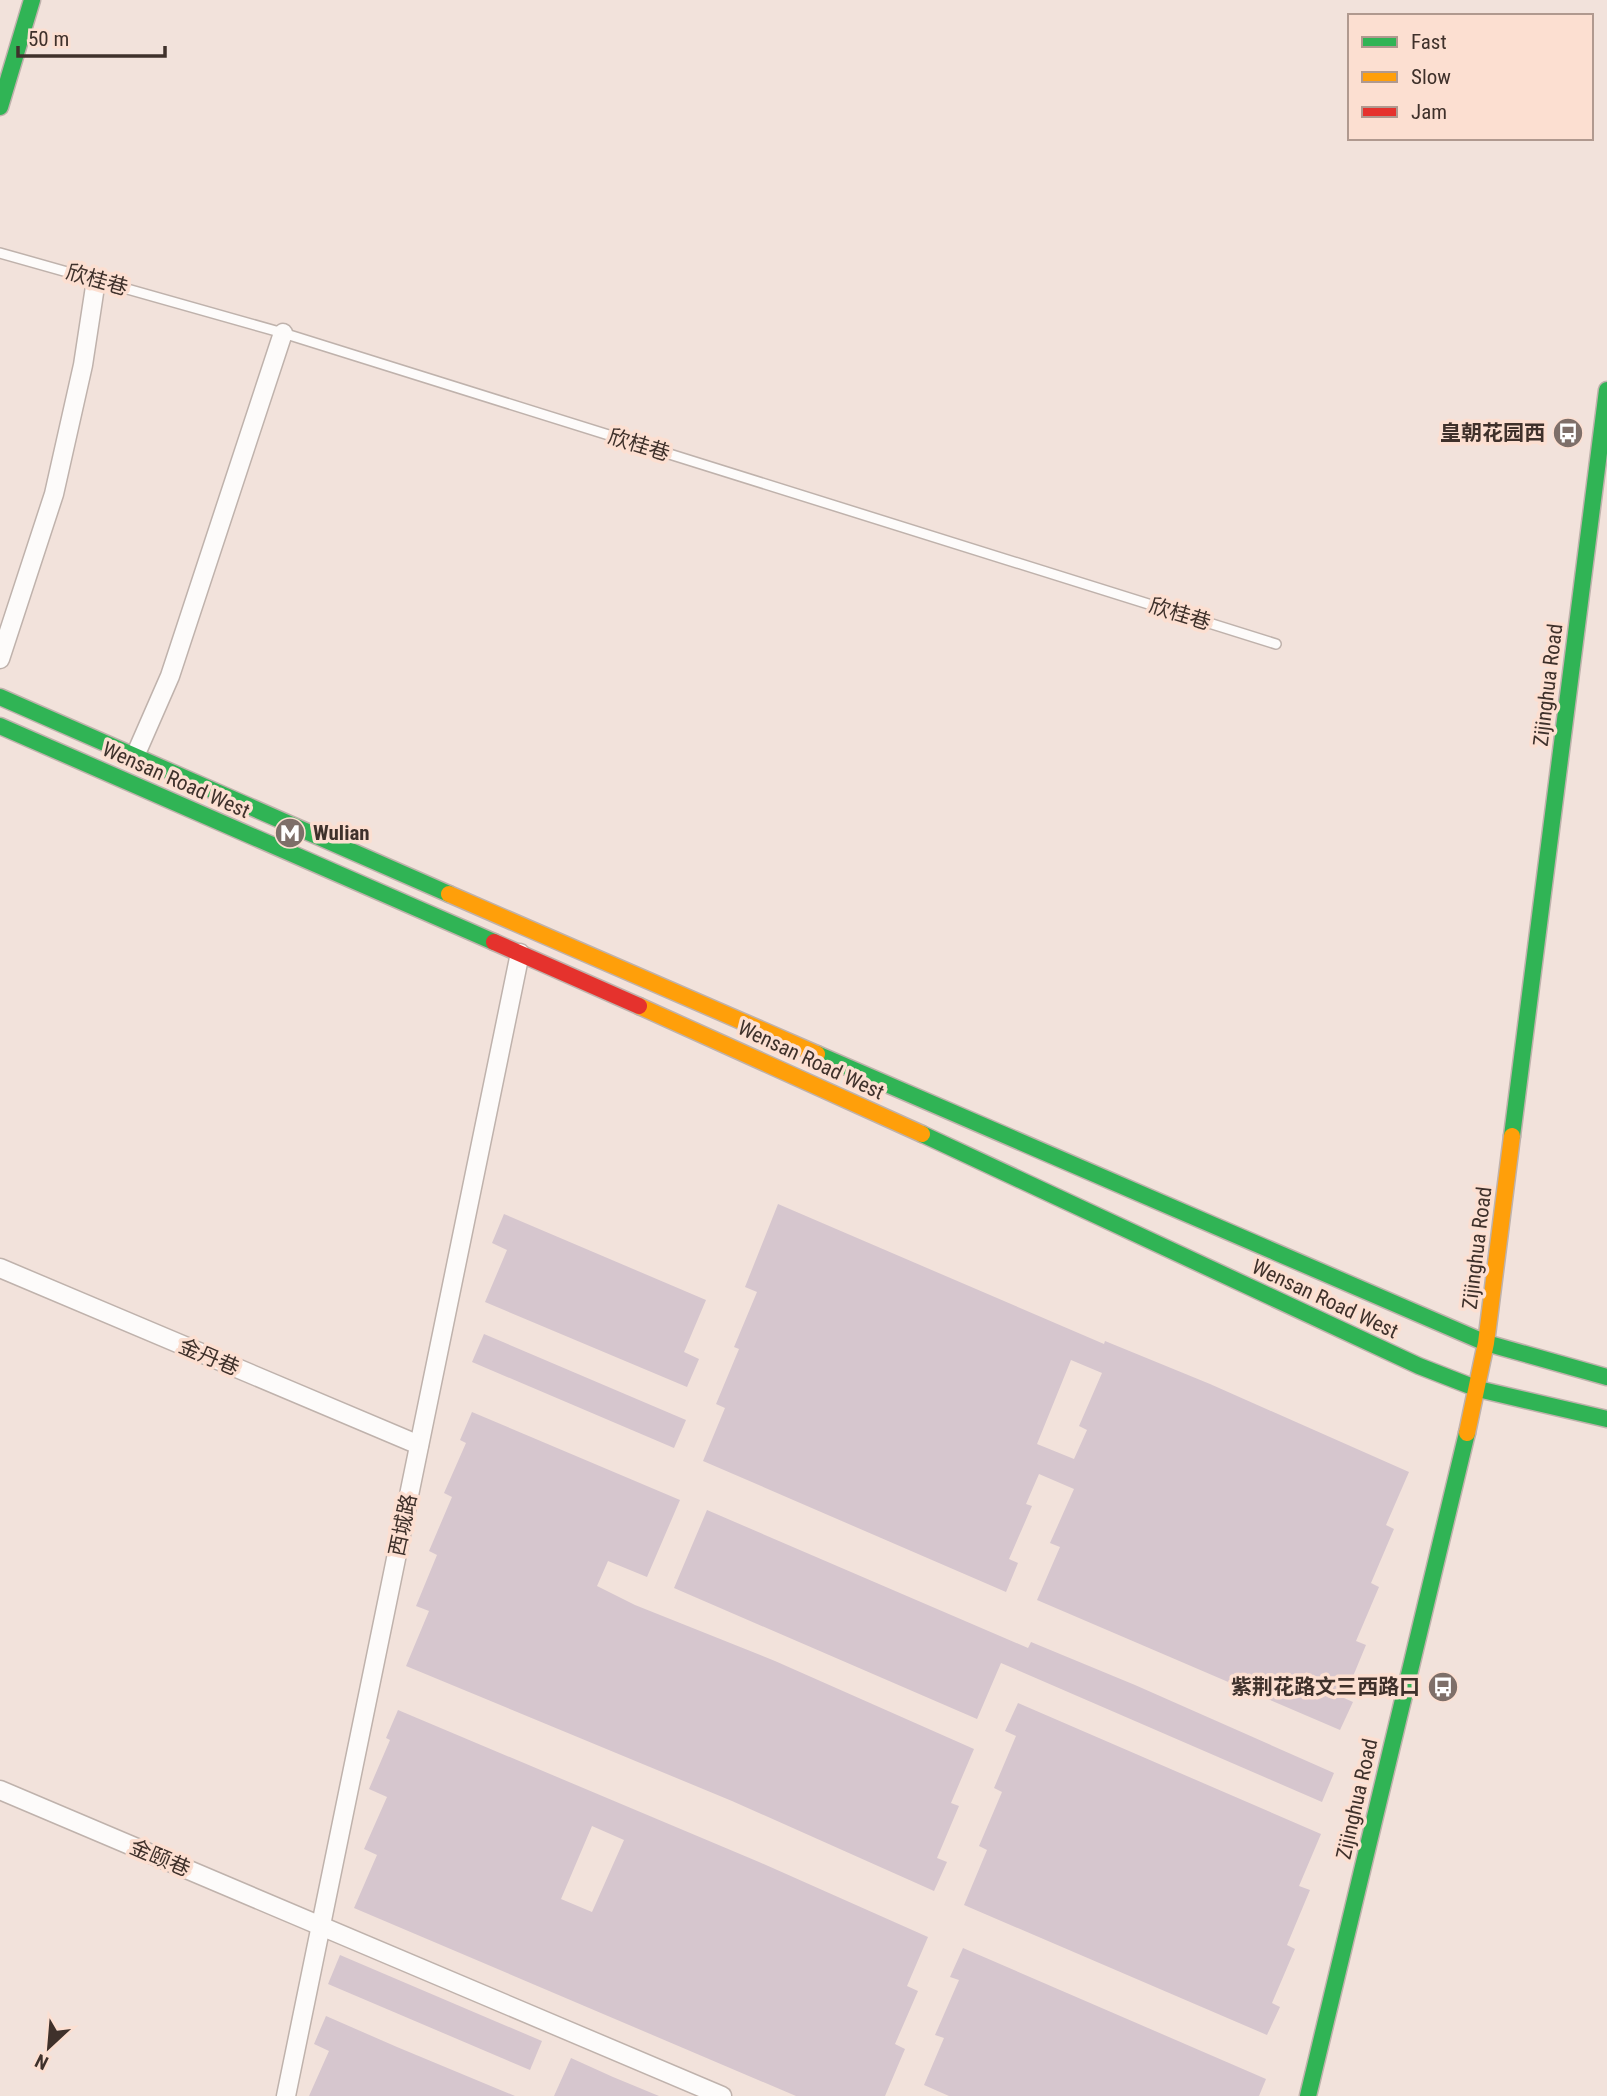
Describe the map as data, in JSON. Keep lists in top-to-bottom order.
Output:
{
  "streets": {
    "main road": ["Zijinghua Road", "Wensan Road West"],
    "street": ["金丹巷", "西城路", "金颐巷"],
    "lane": ["欣桂巷"]
  },
  "crossings": [
    ["Zijinghua Road", "Wensan Road West"],
    ["Wensan Road West", "西城路"],
    ["金丹巷", "西城路"],
    ["西城路", "金颐巷"]
  ],
  "places": {
    "bus stop": ["皇朝花园西", "紫荆花路文三西路口"],
    "metro station": ["Wulian"]
  },
  "legend": ["Fast", "Slow", "Jam"],
  "scale_bar": "50 m",
  "north": "bottom left"
}
